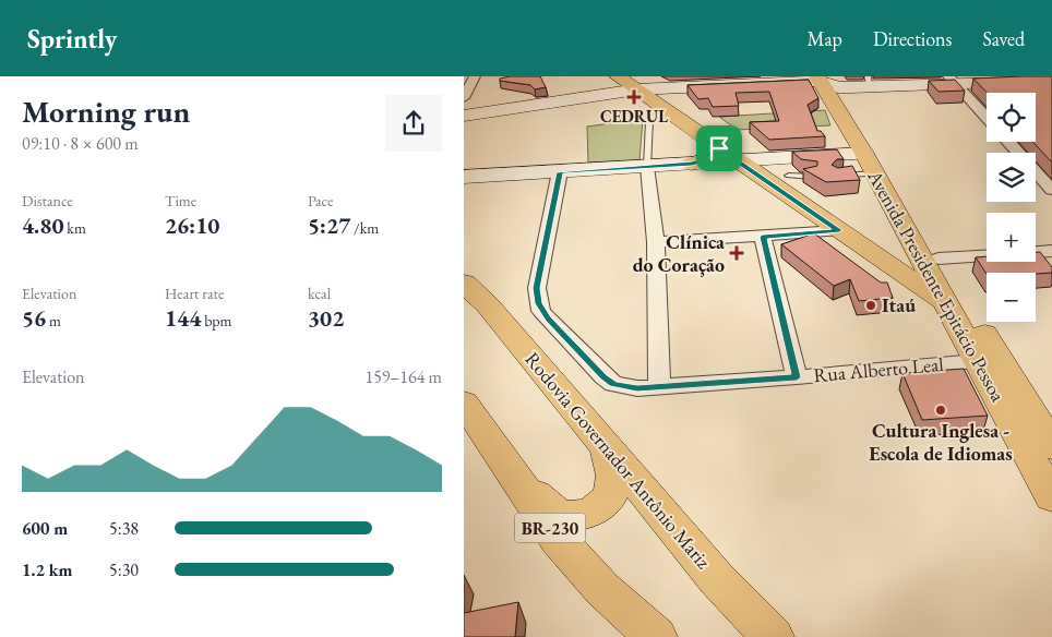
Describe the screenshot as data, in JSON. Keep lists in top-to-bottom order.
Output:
{
  "streets": {
    "main road": ["Avenida Presidente Epitácio Pessoa", "Rodovia Governador Antônio Mariz", "BR-230"],
    "street": ["Rua Alberto Leal"]
  },
  "crossings": [
    ["Avenida Presidente Epitácio Pessoa", "Rua Alberto Leal"]
  ],
  "places": {
    "health": ["CEDRUL", "Clínica do Coração"],
    "other": ["Itaú", "Cultura Inglesa - Escola de Idiomas"]
  },
  "page": {
    "header": "Sprintly",
    "nav": ["Map", "Directions", "Saved"],
    "heading": ["Morning run", "09:10 · 8 × 600 m"],
    "map_buttons": ["+", "−"],
    "stats": [
      ["Distance", "4.80 km"],
      ["Time", "26:10"],
      ["Pace", "5:27 /km"],
      ["Elevation", "56 m"],
      ["Heart rate", "144 bpm"],
      ["kcal", "302"]
    ],
    "chart": ["Elevation", "159–164 m"],
    "list": [
      {
        "name": "600 m",
        "note": "5:38"
      },
      {
        "name": "1.2 km",
        "note": "5:30"
      }
    ]
  }
}
